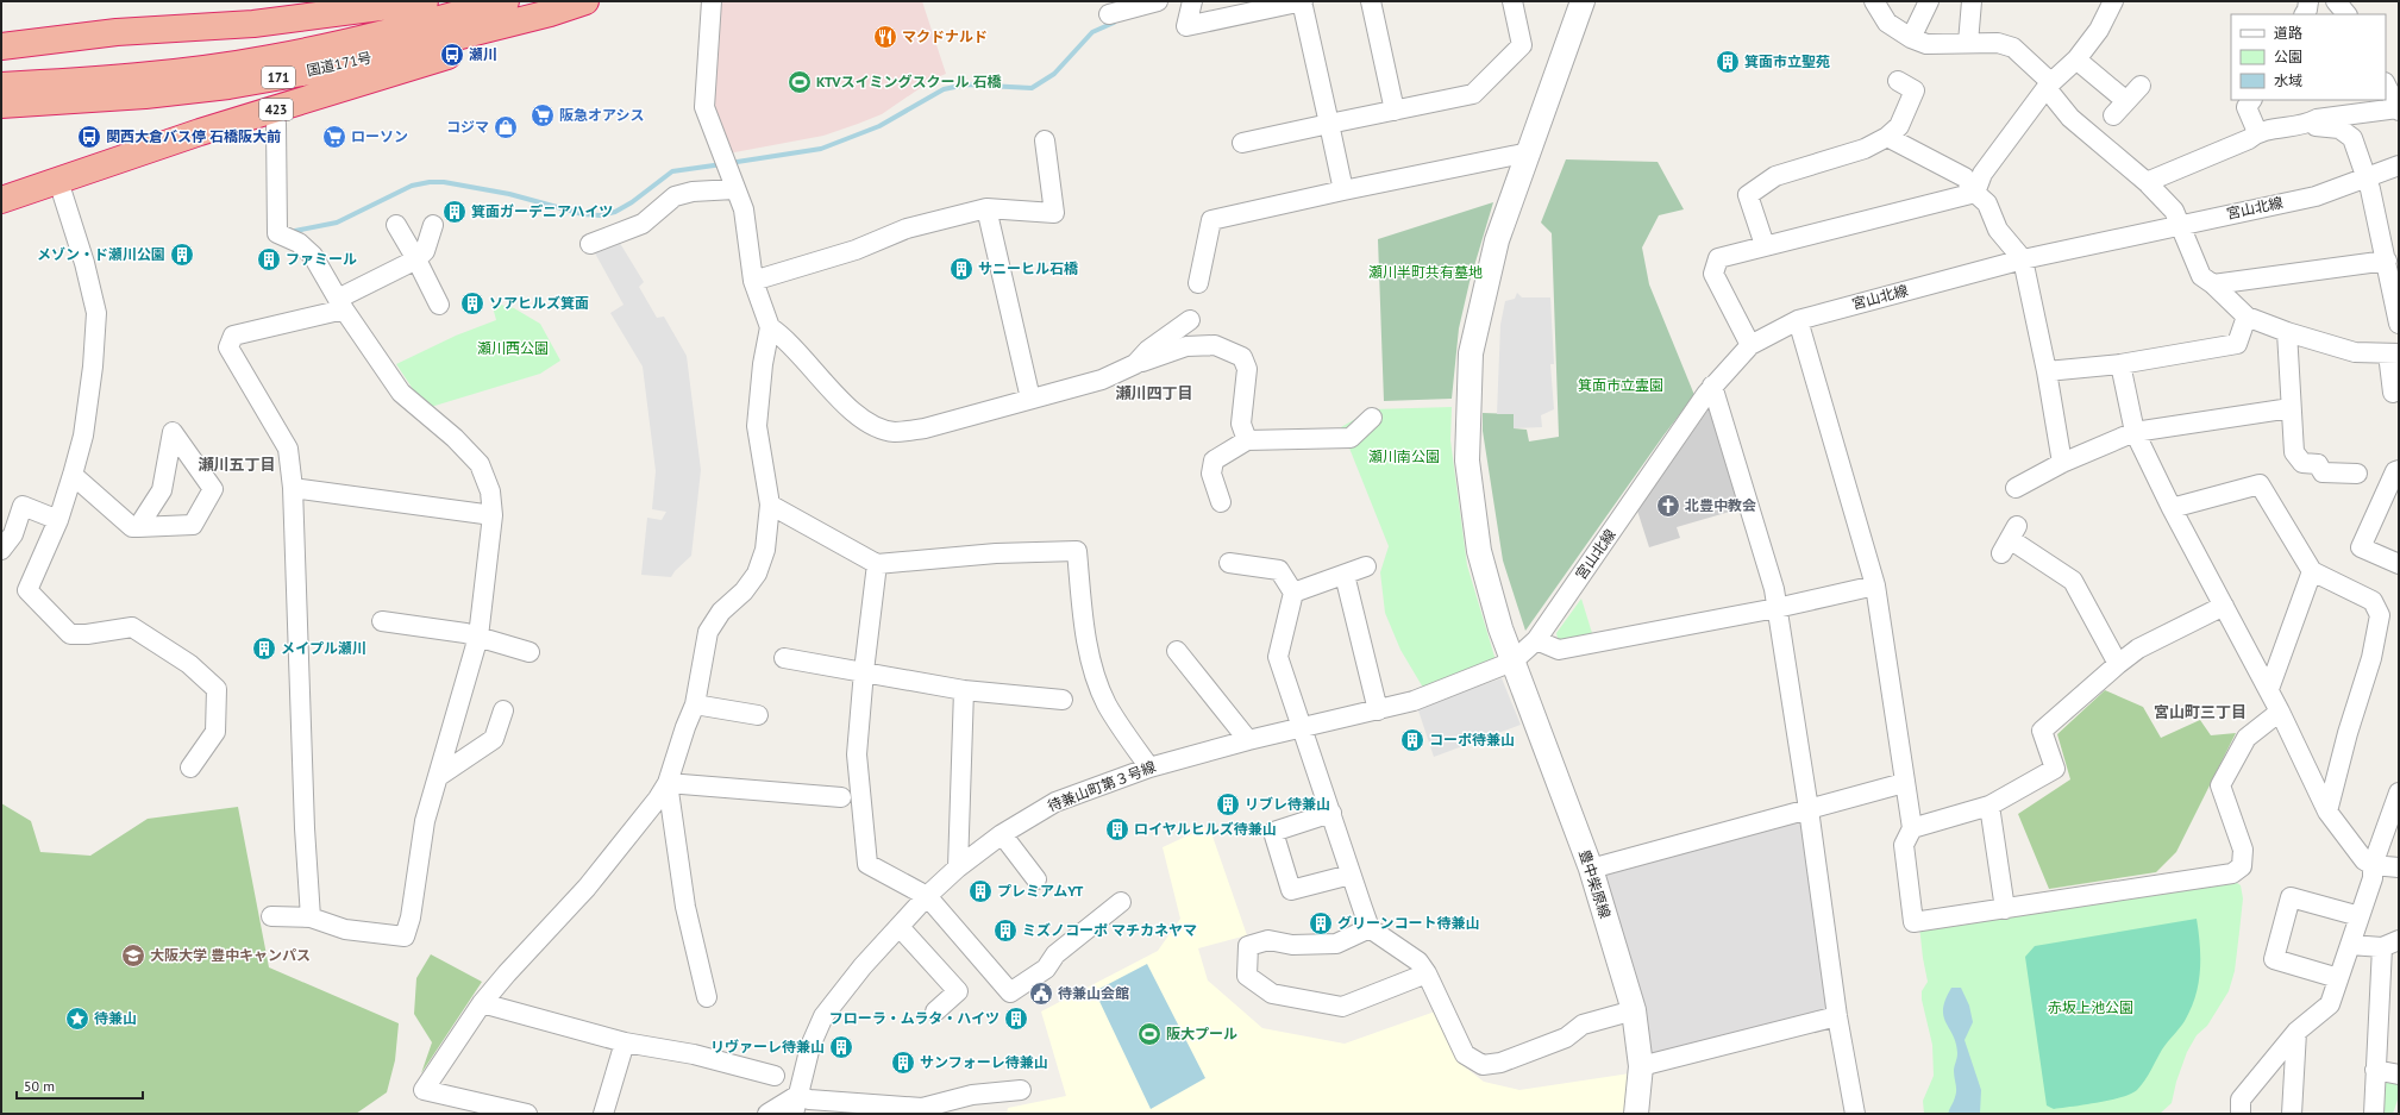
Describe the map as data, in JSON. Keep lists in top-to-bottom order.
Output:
{
  "streets": {
    "highway": ["国道171号", "171", "423"],
    "street": ["宮山北線", "待兼山町第３号線", "豊中柴原線"]
  },
  "crossings": [
    ["国道171号", "423"],
    ["宮山北線", "待兼山町第３号線"],
    ["宮山北線", "豊中柴原線"],
    ["待兼山町第３号線", "豊中柴原線"]
  ],
  "districts": ["瀬川四丁目", "瀬川五丁目", "宮山町三丁目"],
  "parks": [
    "瀬川半町共有墓地",
    "瀬川西公園",
    "箕面市立霊園",
    "瀬川南公園",
    "赤坂上池公園"
  ],
  "places": {
    "restaurant": ["マクドナルド"],
    "bus stop": ["瀬川", "関西大倉バス停 石橋阪大前"],
    "building": [
      "箕面市立聖苑",
      "箕面ガーデニアハイツ",
      "メゾン・ド瀬川公園",
      "ファミール",
      "サニーヒル石橋",
      "ソアヒルズ箕面",
      "メイプル瀬川",
      "コーポ待兼山",
      "リブレ待兼山",
      "ロイヤルヒルズ待兼山",
      "プレミアムYT",
      "グリーンコート待兼山",
      "ミズノコーポ マチカネヤマ",
      "フローラ・ムラタ・ハイツ",
      "リヴァーレ待兼山",
      "サンフォーレ待兼山"
    ],
    "sports": ["KTVスイミングスクール 石橋", "阪大プール"],
    "supermarket": ["阪急オアシス", "ローソン"],
    "shop": ["コジマ"],
    "church": ["北豊中教会"],
    "school or university": ["大阪大学 豊中キャンパス"],
    "public building": ["待兼山会館"],
    "place": ["待兼山"]
  },
  "legend": ["道路", "公園", "水域"],
  "scale_bar": "50 m"
}
